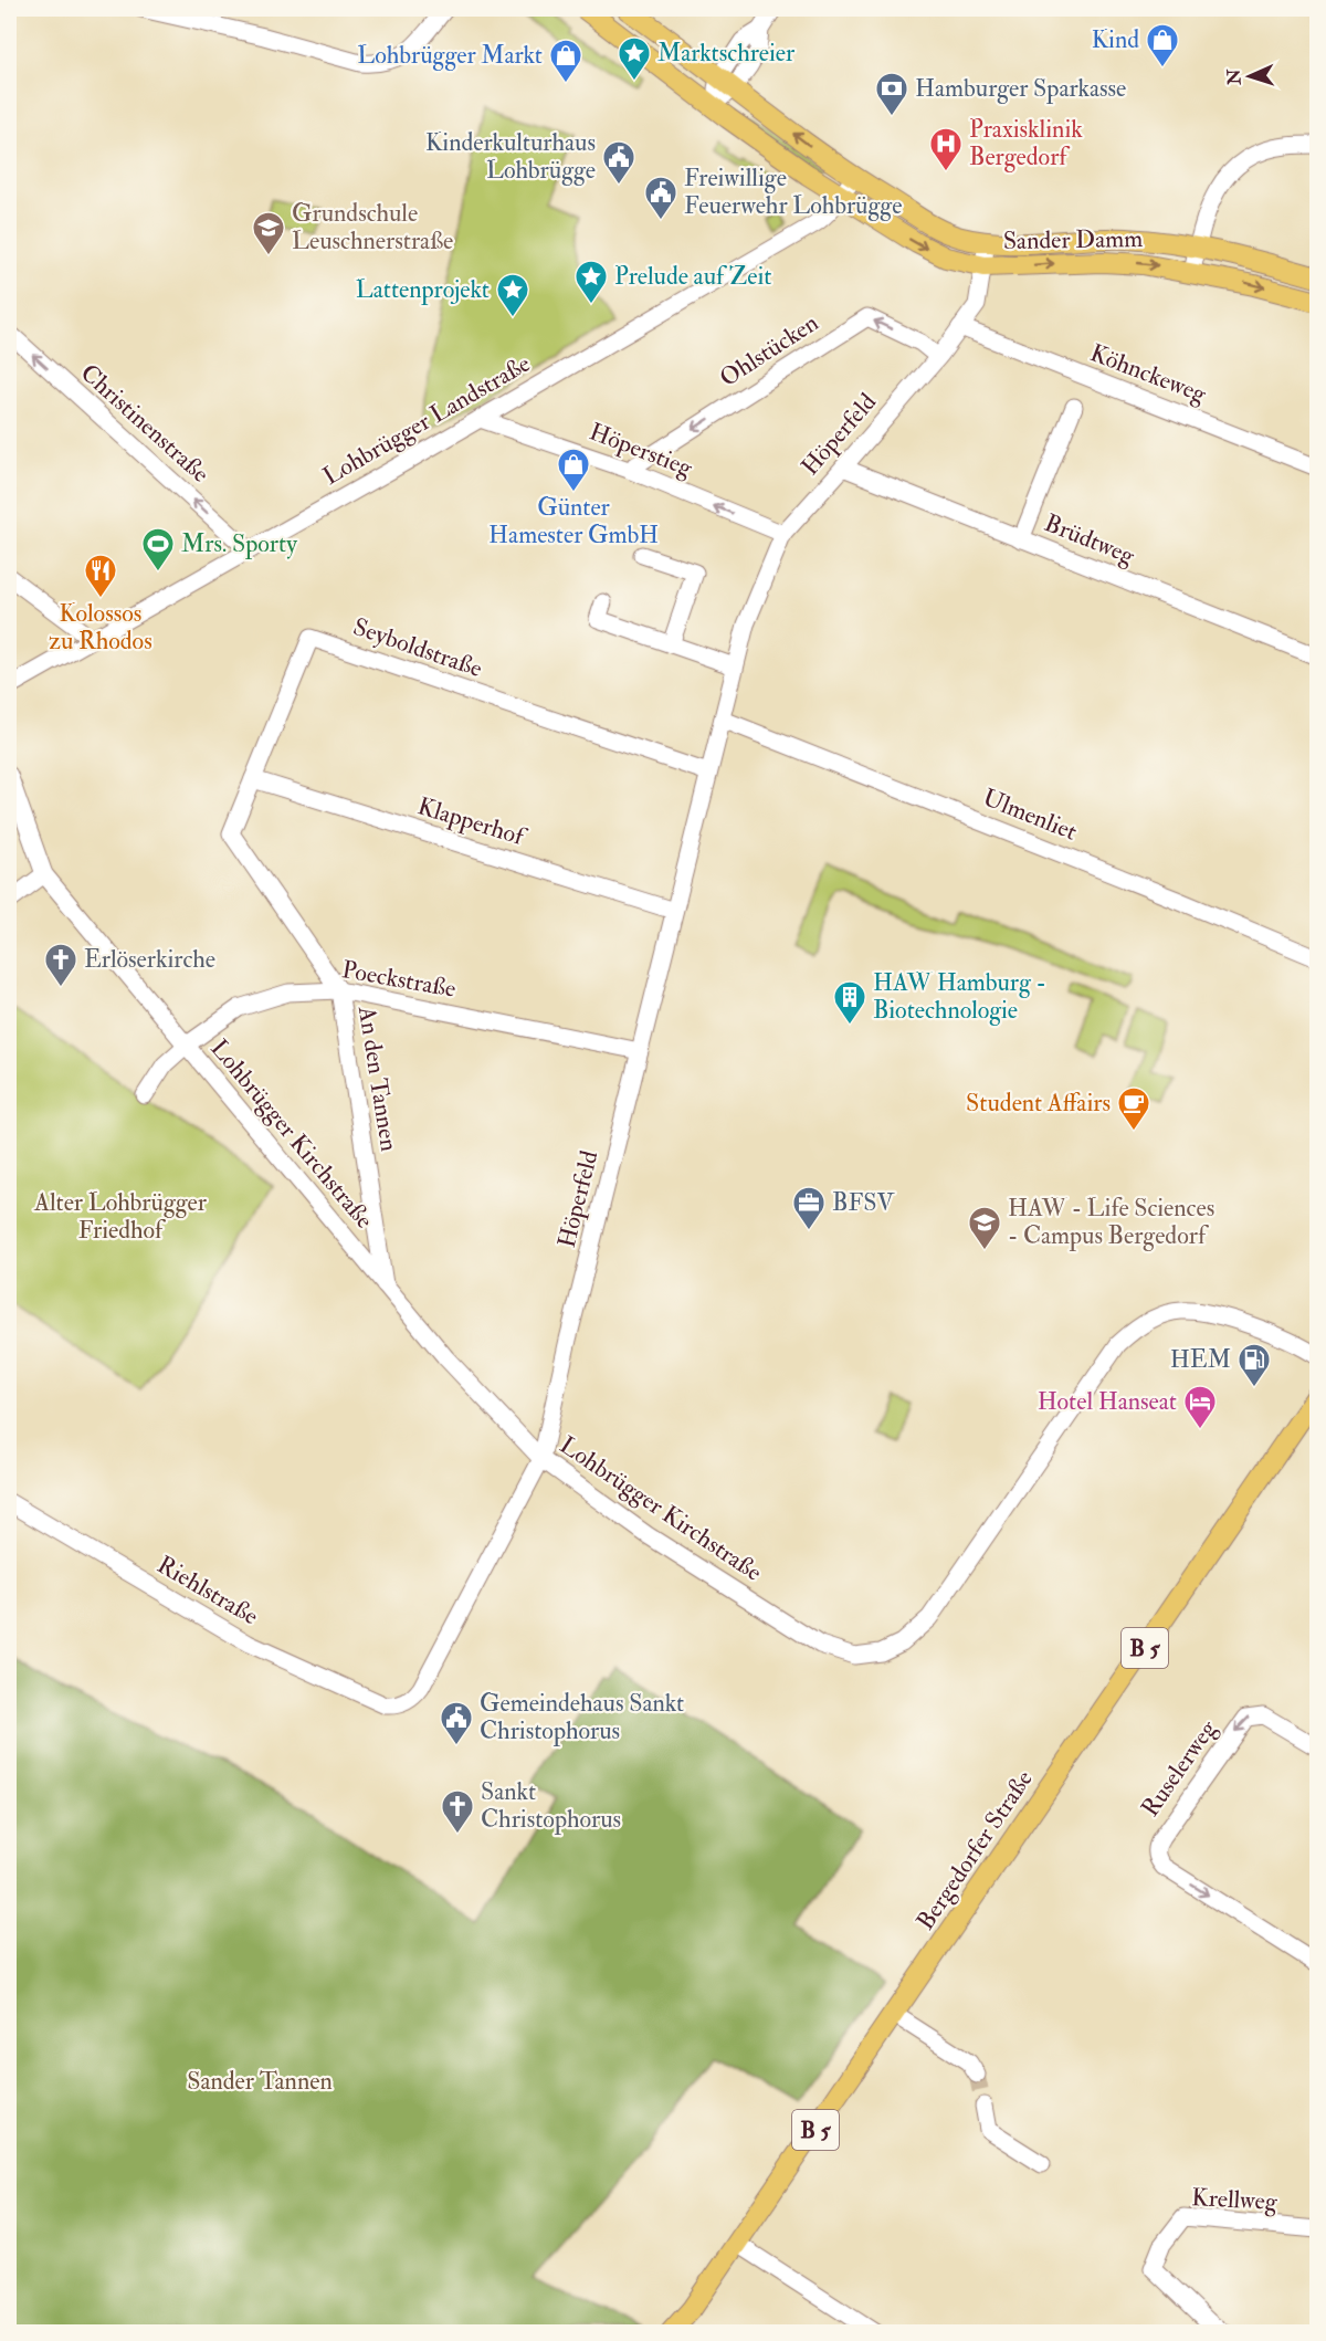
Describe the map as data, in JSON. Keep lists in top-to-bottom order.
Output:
{
  "streets": {
    "main road": ["Sander Damm", "B 5", "Bergedorfer Straße"],
    "street": [
      "Ohlstücken",
      "Köhnckeweg",
      "Lohbrügger Landstraße",
      "Christinenstraße",
      "Höperfeld",
      "Höperstieg",
      "Brüdtweg",
      "Seyboldstraße",
      "Ulmenliet",
      "Klapperhof",
      "Poeckstraße",
      "An den Tannen",
      "Lohbrügger Kirchstraße",
      "Riehlstraße",
      "Ruselerweg",
      "Krellweg"
    ]
  },
  "crossings": [
    ["Sander Damm", "Lohbrügger Landstraße"],
    ["Sander Damm", "Höperfeld"],
    ["Ohlstücken", "Höperfeld"],
    ["Ohlstücken", "Höperstieg"],
    ["Köhnckeweg", "Höperfeld"],
    ["Lohbrügger Landstraße", "Christinenstraße"],
    ["Lohbrügger Landstraße", "Höperstieg"],
    ["Höperfeld", "Höperstieg"],
    ["Höperfeld", "Brüdtweg"],
    ["Höperfeld", "Seyboldstraße"],
    ["Höperfeld", "Ulmenliet"],
    ["Höperfeld", "Klapperhof"],
    ["Höperfeld", "Poeckstraße"],
    ["Höperfeld", "Lohbrügger Kirchstraße"],
    ["Höperfeld", "Riehlstraße"],
    ["Seyboldstraße", "Klapperhof"],
    ["Seyboldstraße", "An den Tannen"],
    ["Poeckstraße", "An den Tannen"],
    ["Poeckstraße", "Lohbrügger Kirchstraße"],
    ["An den Tannen", "Lohbrügger Kirchstraße"]
  ],
  "one_way": ["Ohlstücken", "Christinenstraße"],
  "parks": ["Alter Lohbrügger Friedhof", "Sander Tannen"],
  "places": {
    "shop": ["Kind", "Lohbrügger Markt", "Günter Hamester GmbH"],
    "place": ["Marktschreier", "Prelude auf Zeit", "Lattenprojekt"],
    "bank": ["Hamburger Sparkasse"],
    "hospital": ["Praxisklinik Bergedorf"],
    "public building": ["Kinderkulturhaus Lohbrügge", "Freiwillige Feuerwehr Lohbrügge", "Gemeindehaus Sankt Christophorus"],
    "school or university": ["Grundschule Leuschnerstraße", "HAW - Life Sciences - Campus Bergedorf"],
    "sports": ["Mrs. Sporty"],
    "restaurant": ["Kolossos zu Rhodos"],
    "church": ["Erlöserkirche", "Sankt Christophorus"],
    "building": ["HAW Hamburg - Biotechnologie"],
    "cafe": ["Student Affairs"],
    "office": ["BFSV"],
    "fuel station": ["HEM"],
    "hotel": ["Hotel Hanseat"]
  },
  "north": "left"
}
